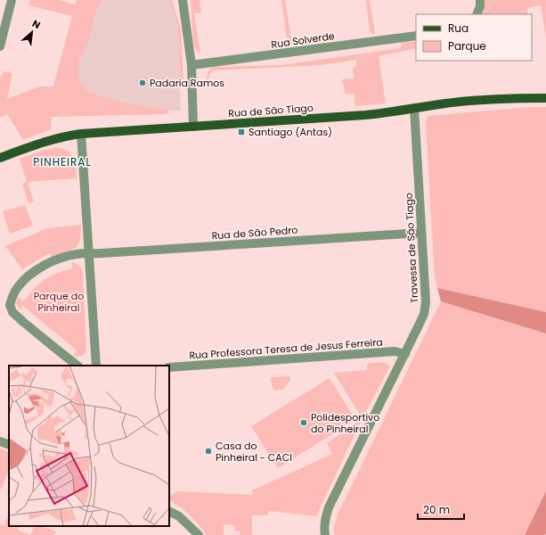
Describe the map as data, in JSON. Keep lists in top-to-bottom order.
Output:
{
  "streets": {
    "main road": ["Rua de São Tiago"],
    "street": [
      "Rua Solverde",
      "Rua de São Pedro",
      "Travessa de São Tiago",
      "Rua Professora Teresa de Jesus Ferreira"
    ]
  },
  "crossings": [
    ["Rua de São Tiago", "Travessa de São Tiago"],
    ["Rua de São Pedro", "Travessa de São Tiago"],
    ["Travessa de São Tiago", "Rua Professora Teresa de Jesus Ferreira"]
  ],
  "districts": ["PINHEIRAL"],
  "parks": ["Parque do Pinheiral"],
  "places": {
    "other": ["Padaria Ramos", "Polidesportivo do Pinheiral", "Casa do Pinheiral - CACI"],
    "transit": ["Santiago (Antas)"]
  },
  "legend": ["Rua", "Parque"],
  "scale_bar": "20 m",
  "north": "top right"
}
